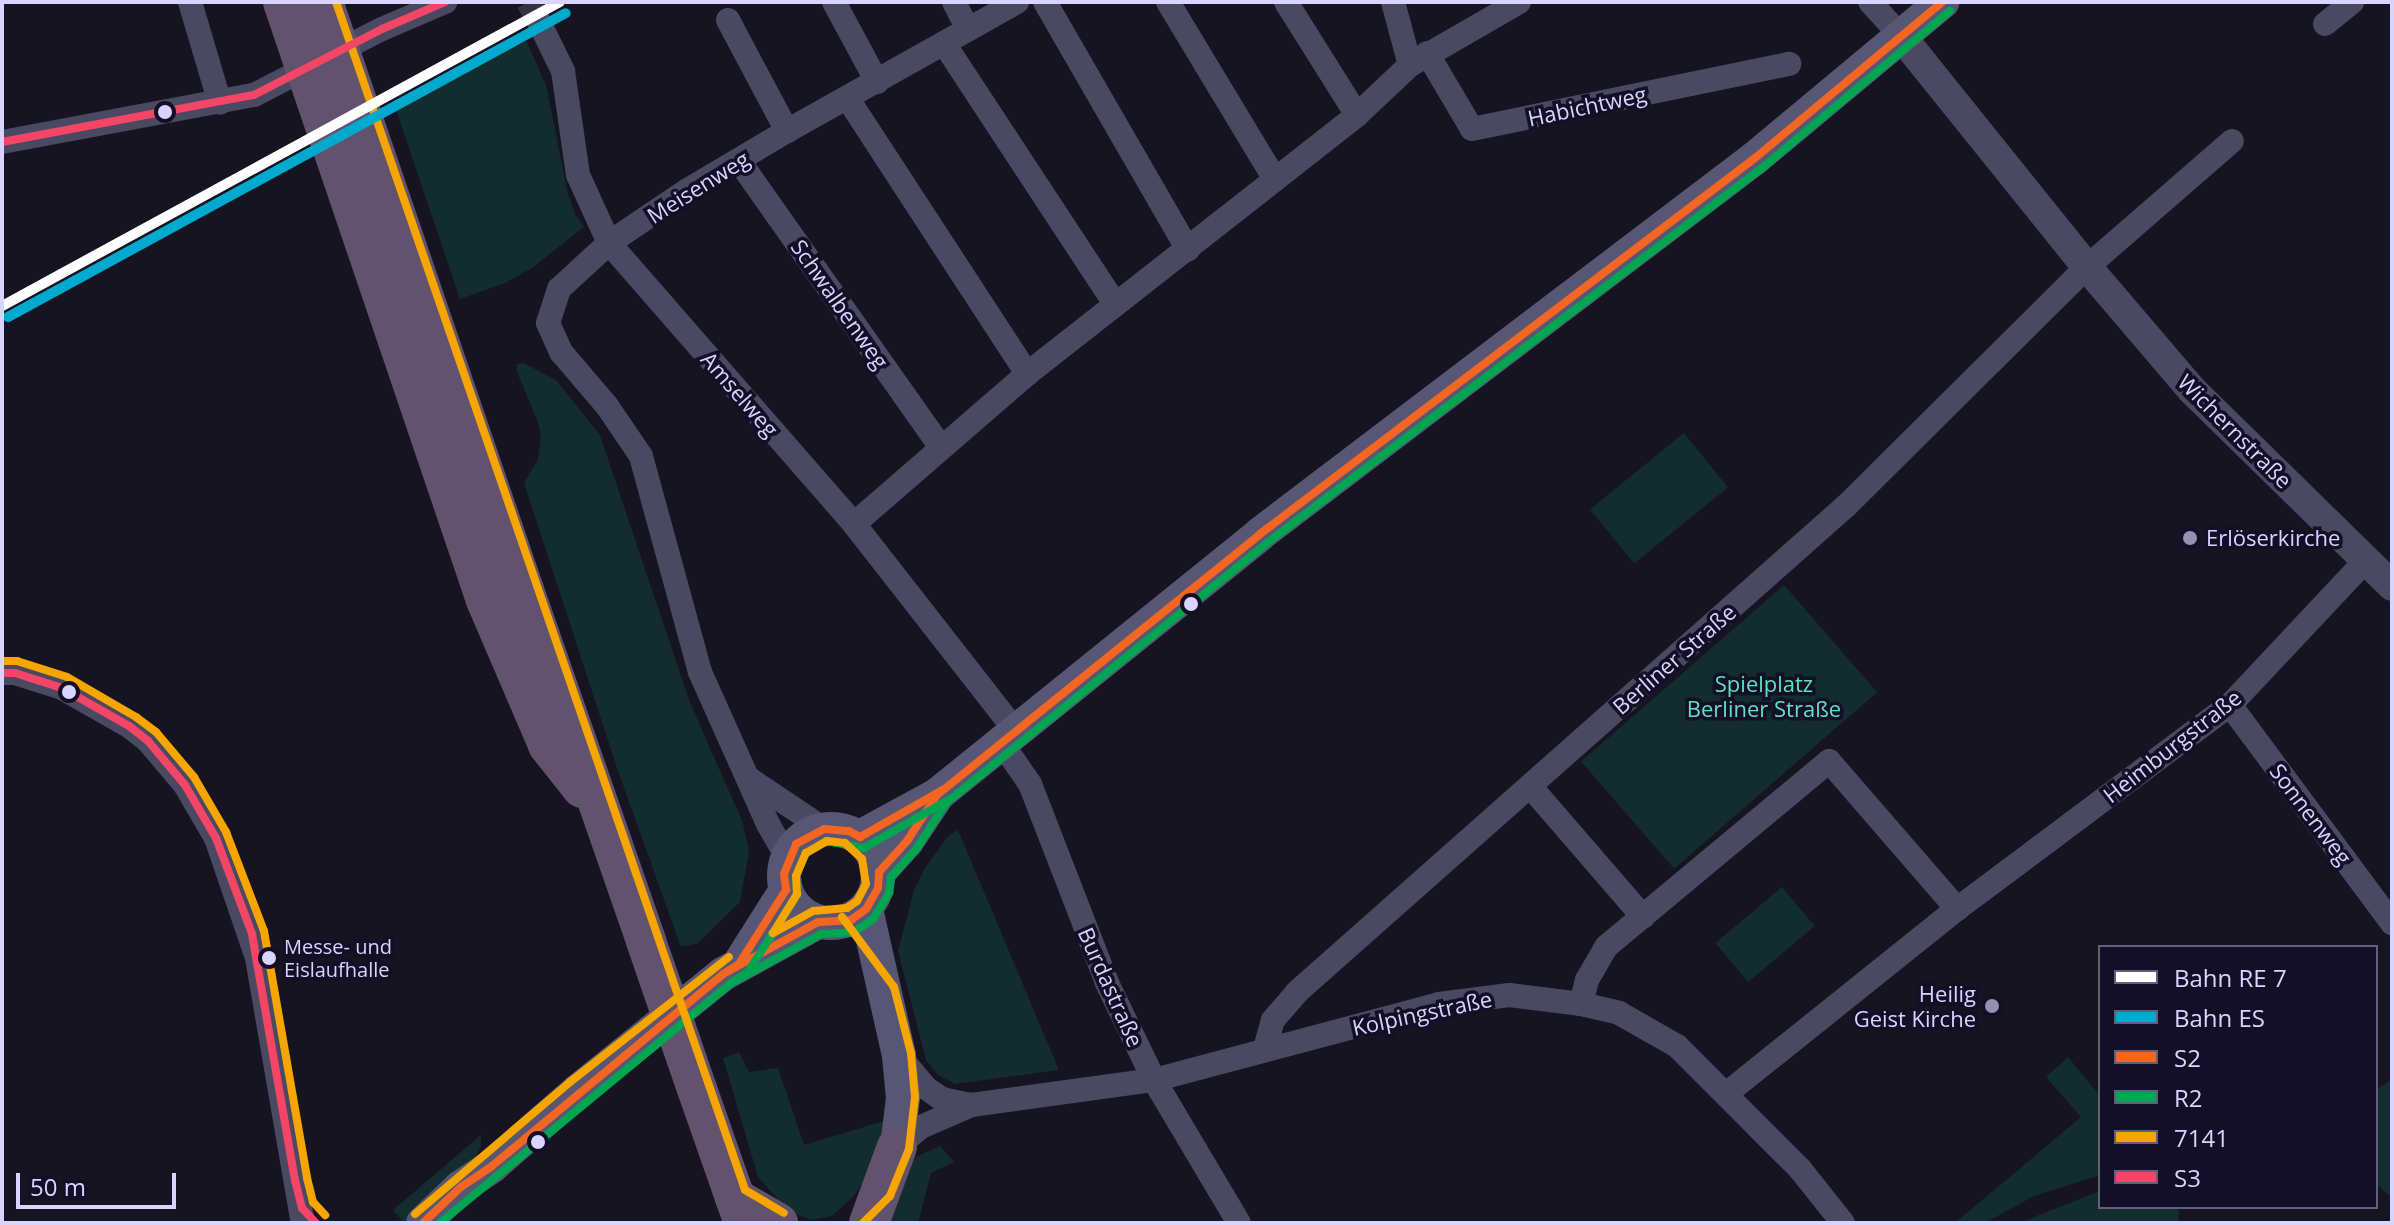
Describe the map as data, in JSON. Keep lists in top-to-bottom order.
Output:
{
  "streets": {
    "street": [
      "Habichtweg",
      "Meisenweg",
      "Schwalbenweg",
      "Amselweg",
      "Wichernstraße",
      "Berliner Straße",
      "Heimburgstraße",
      "Sonnenweg",
      "Burdastraße",
      "Kolpingstraße"
    ]
  },
  "crossings": [
    ["Meisenweg", "Schwalbenweg"],
    ["Meisenweg", "Amselweg"],
    ["Amselweg", "Burdastraße"],
    ["Wichernstraße", "Berliner Straße"],
    ["Wichernstraße", "Heimburgstraße"],
    ["Berliner Straße", "Kolpingstraße"],
    ["Heimburgstraße", "Sonnenweg"],
    ["Heimburgstraße", "Kolpingstraße"],
    ["Burdastraße", "Kolpingstraße"]
  ],
  "parks": ["Spielplatz Berliner Straße"],
  "places": ["Erlöserkirche", "Messe- und Eislaufhalle", "Heilig Geist Kirche"],
  "lines": [
    "transit line S2",
    "transit line 7141",
    "transit line S3",
    "transit line R2",
    "rail line ES"
  ],
  "legend": [
    "Bahn RE 7",
    "Bahn ES",
    "S2",
    "R2",
    "7141",
    "S3"
  ],
  "scale_bar": "50 m"
}
